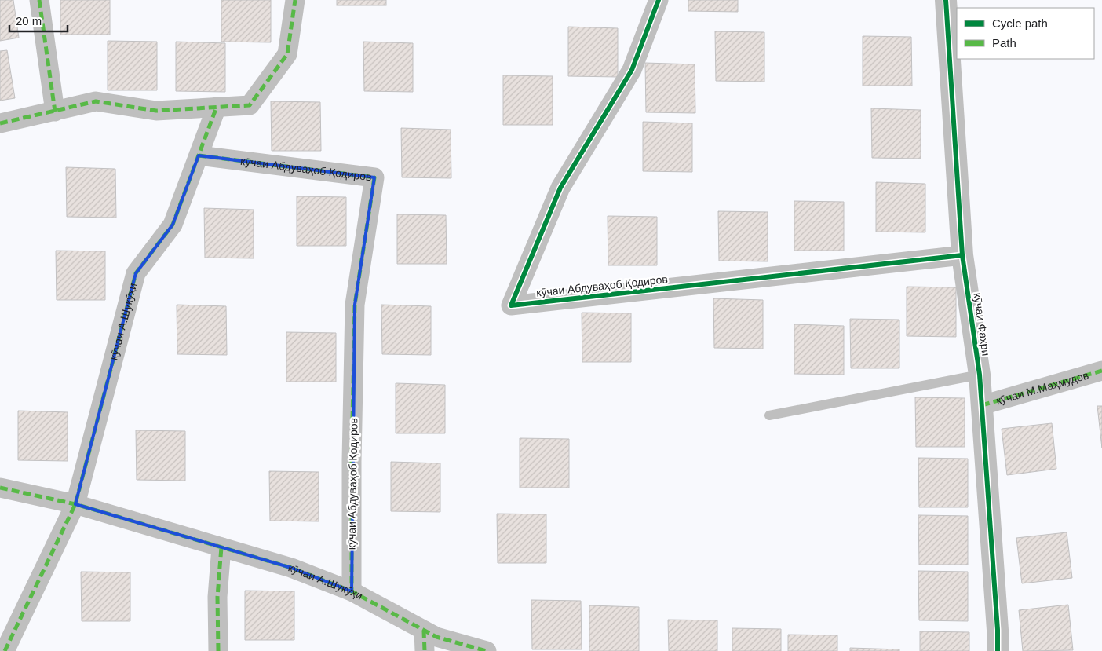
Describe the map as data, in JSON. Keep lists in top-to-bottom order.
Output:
{
  "streets": {
    "street": [
      "кӯчаи Абдуваҳоб Қодиров",
      "кӯчаи А.Шукӯҳи",
      "кӯчаи Фахри",
      "кӯчаи М.Маҳмудов"
    ]
  },
  "crossings": [
    ["кӯчаи Абдуваҳоб Қодиров", "кӯчаи А.Шукӯҳи"],
    ["кӯчаи Абдуваҳоб Қодиров", "кӯчаи Фахри"],
    ["кӯчаи Фахри", "кӯчаи М.Маҳмудов"]
  ],
  "legend": ["Cycle path", "Path"],
  "scale_bar": "20 m"
}
